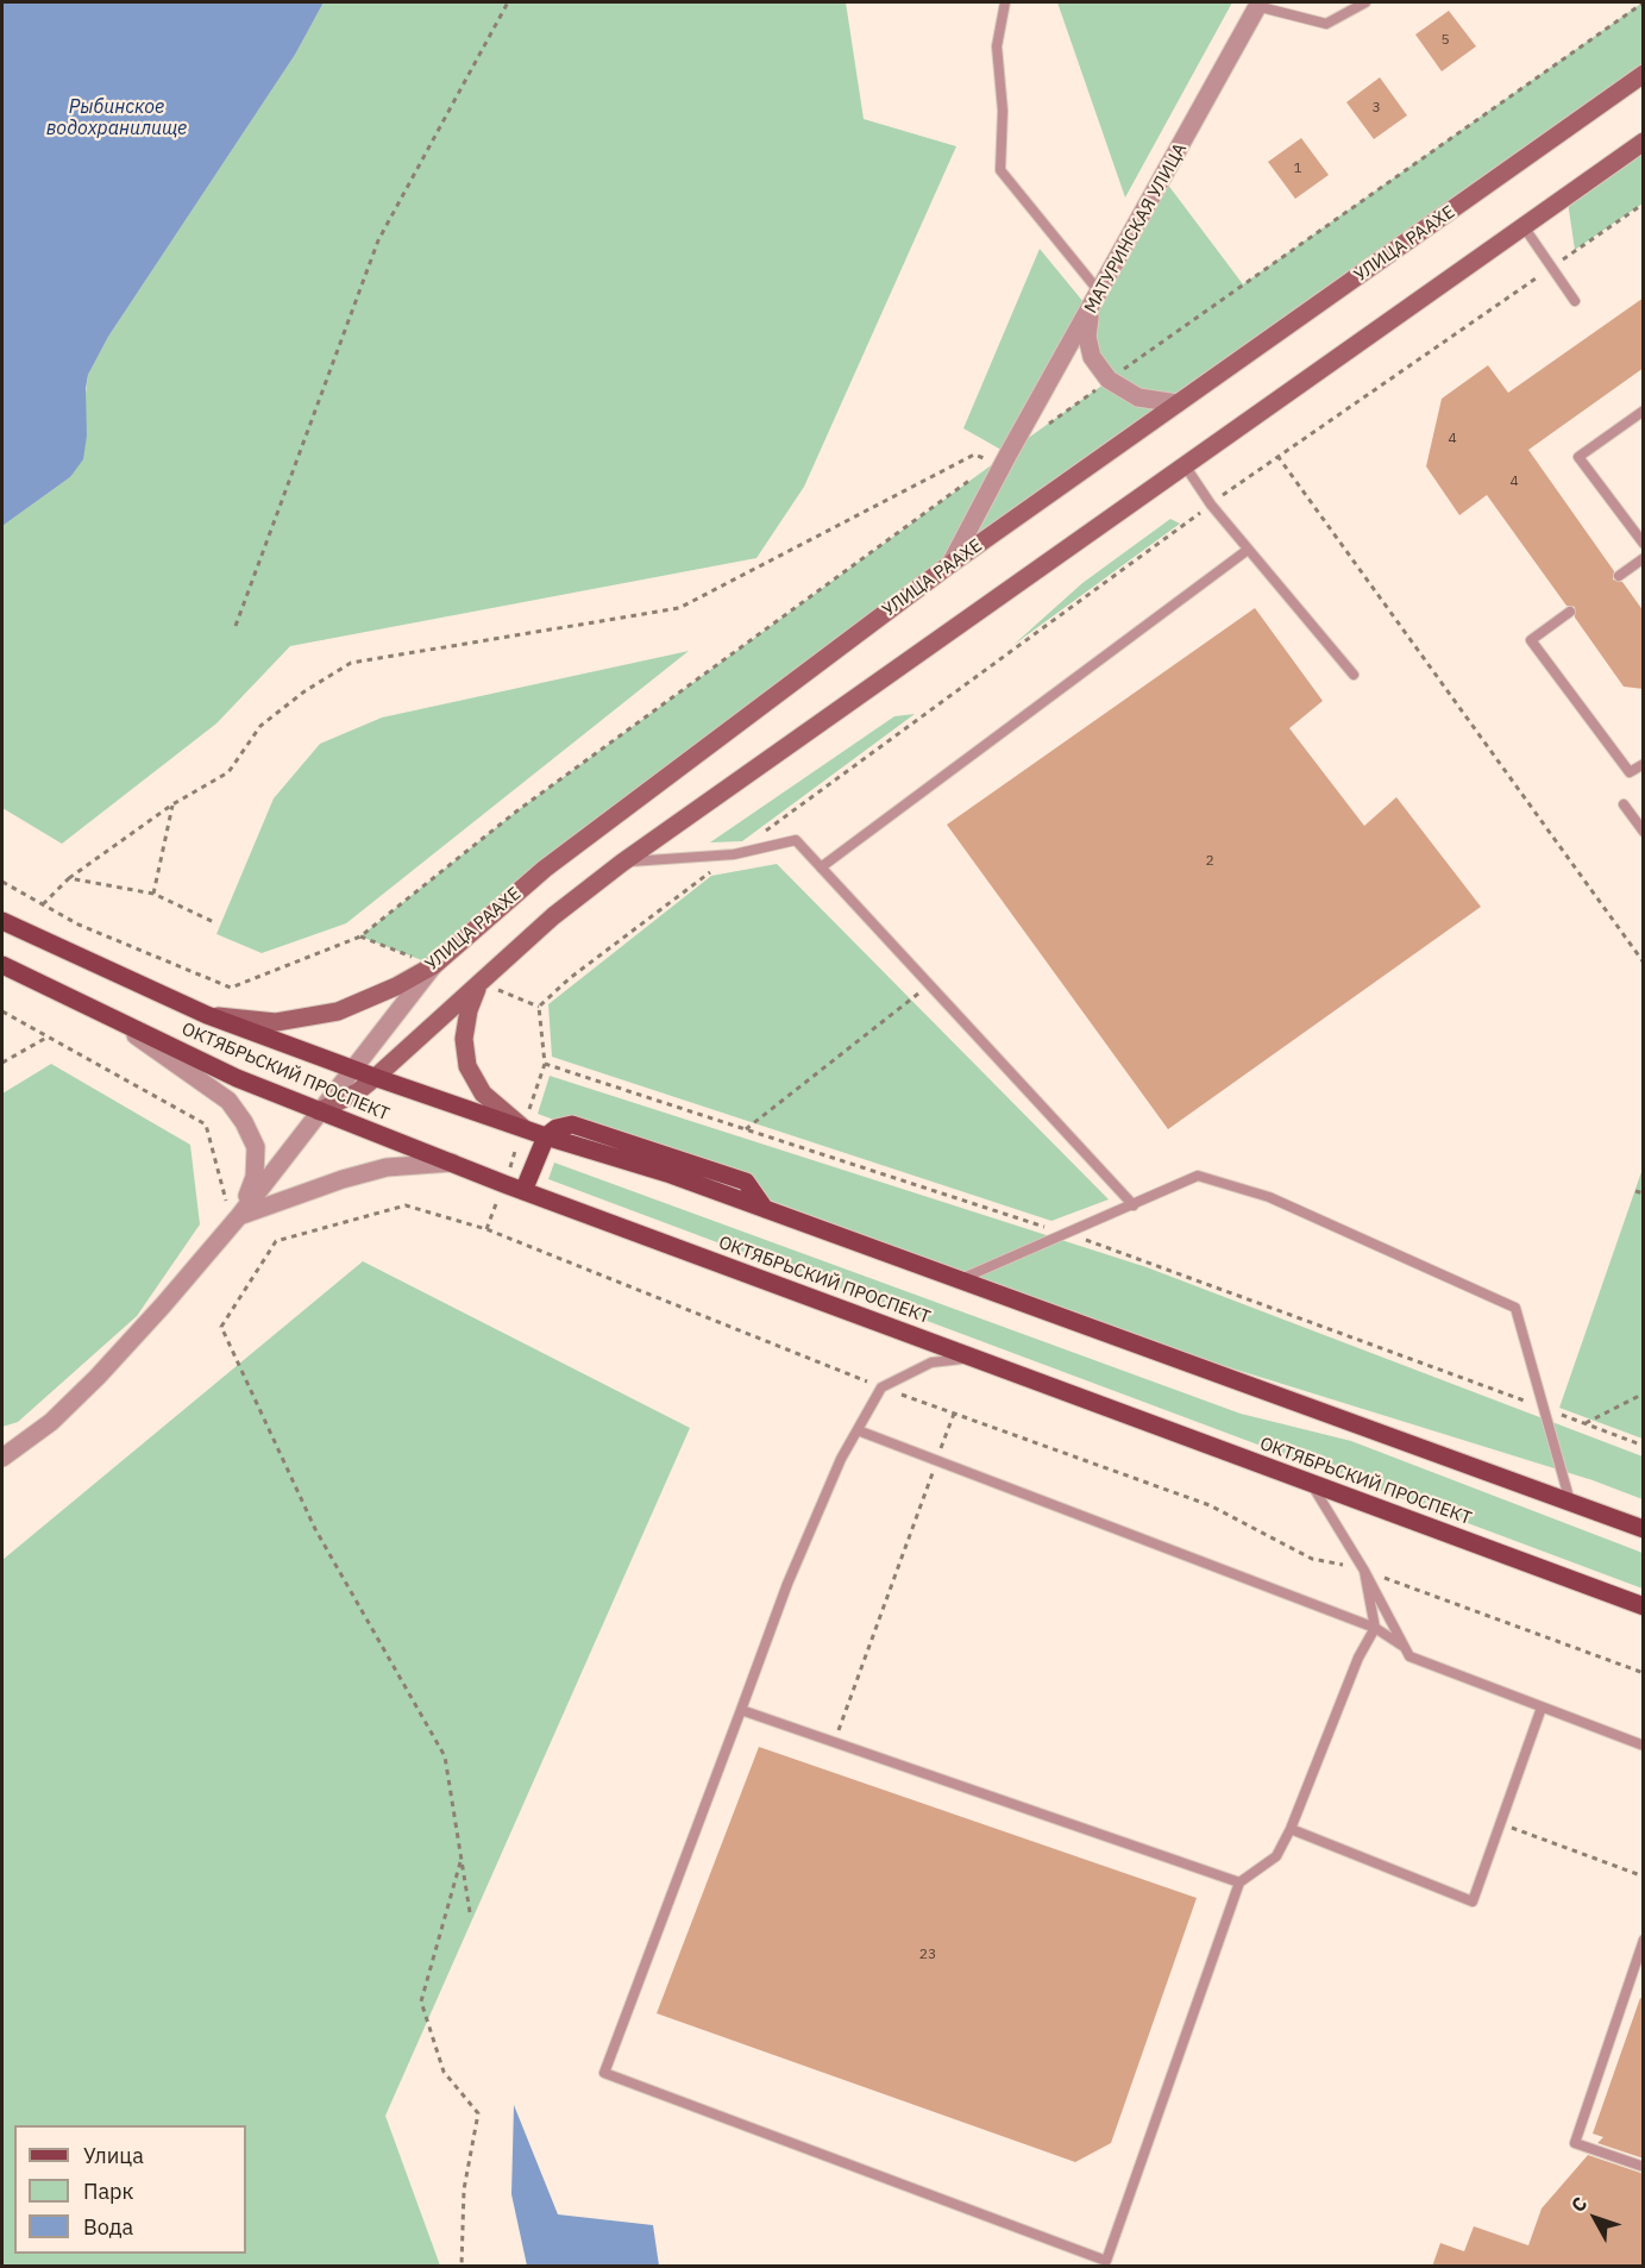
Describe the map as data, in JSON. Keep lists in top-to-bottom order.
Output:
{
  "streets": {
    "main road": ["УЛИЦА РААХЕ", "ОКТЯБРЬСКИЙ ПРОСПЕКТ"],
    "street": ["МАТУРИНСКАЯ УЛИЦА"]
  },
  "crossings": [
    ["МАТУРИНСКАЯ УЛИЦА", "УЛИЦА РААХЕ"],
    ["УЛИЦА РААХЕ", "ОКТЯБРЬСКИЙ ПРОСПЕКТ"]
  ],
  "water": ["Рыбинское водохранилище"],
  "house_numbers": [
    "5",
    "3",
    "1",
    "4",
    "4",
    "2",
    "23"
  ],
  "legend": ["Улица", "Парк", "Вода"],
  "north": "top left"
}
